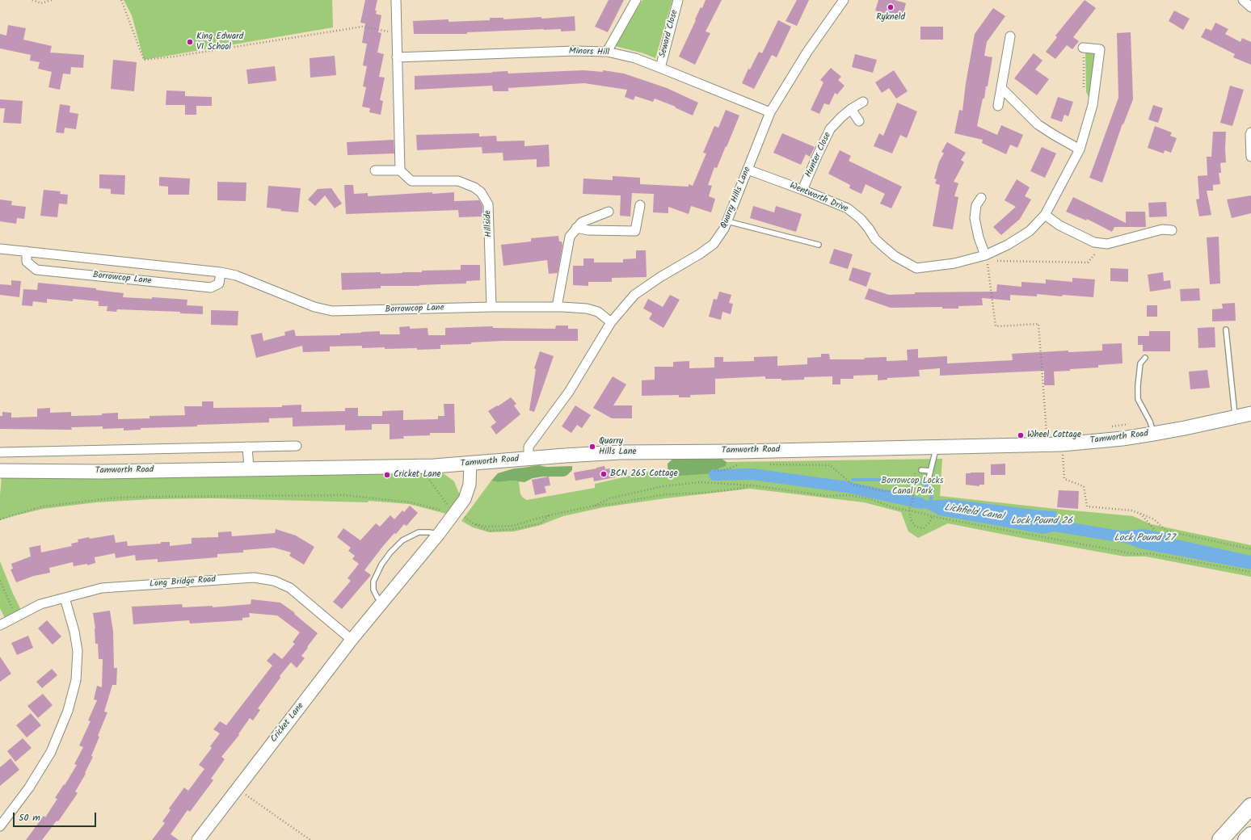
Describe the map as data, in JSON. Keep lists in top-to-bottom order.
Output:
{
  "streets": {
    "main road": ["Tamworth Road"],
    "street": [
      "Seward Close",
      "Minors Hill",
      "Hunter Close",
      "Quarry Hills Lane",
      "Wentworth Drive",
      "Hillside",
      "Borrowcop Lane",
      "Long Bridge Road",
      "Cricket Lane"
    ]
  },
  "crossings": [
    ["Seward Close", "Minors Hill"],
    ["Minors Hill", "Quarry Hills Lane"],
    ["Hunter Close", "Wentworth Drive"],
    ["Quarry Hills Lane", "Wentworth Drive"],
    ["Quarry Hills Lane", "Borrowcop Lane"],
    ["Quarry Hills Lane", "Tamworth Road"],
    ["Hillside", "Borrowcop Lane"],
    ["Tamworth Road", "Cricket Lane"],
    ["Long Bridge Road", "Cricket Lane"]
  ],
  "water": ["Lichfield Canal", "Lock Pound 26", "Lock Pound 27"],
  "parks": ["Borrowcop Locks Canal Park"],
  "places": [
    "Rykneld",
    "King Edward VI School",
    "Wheel Cottage",
    "Quarry Hills Lane",
    "BCN 265 Cottage",
    "Cricket Lane"
  ],
  "scale_bar": "50 m"
}
